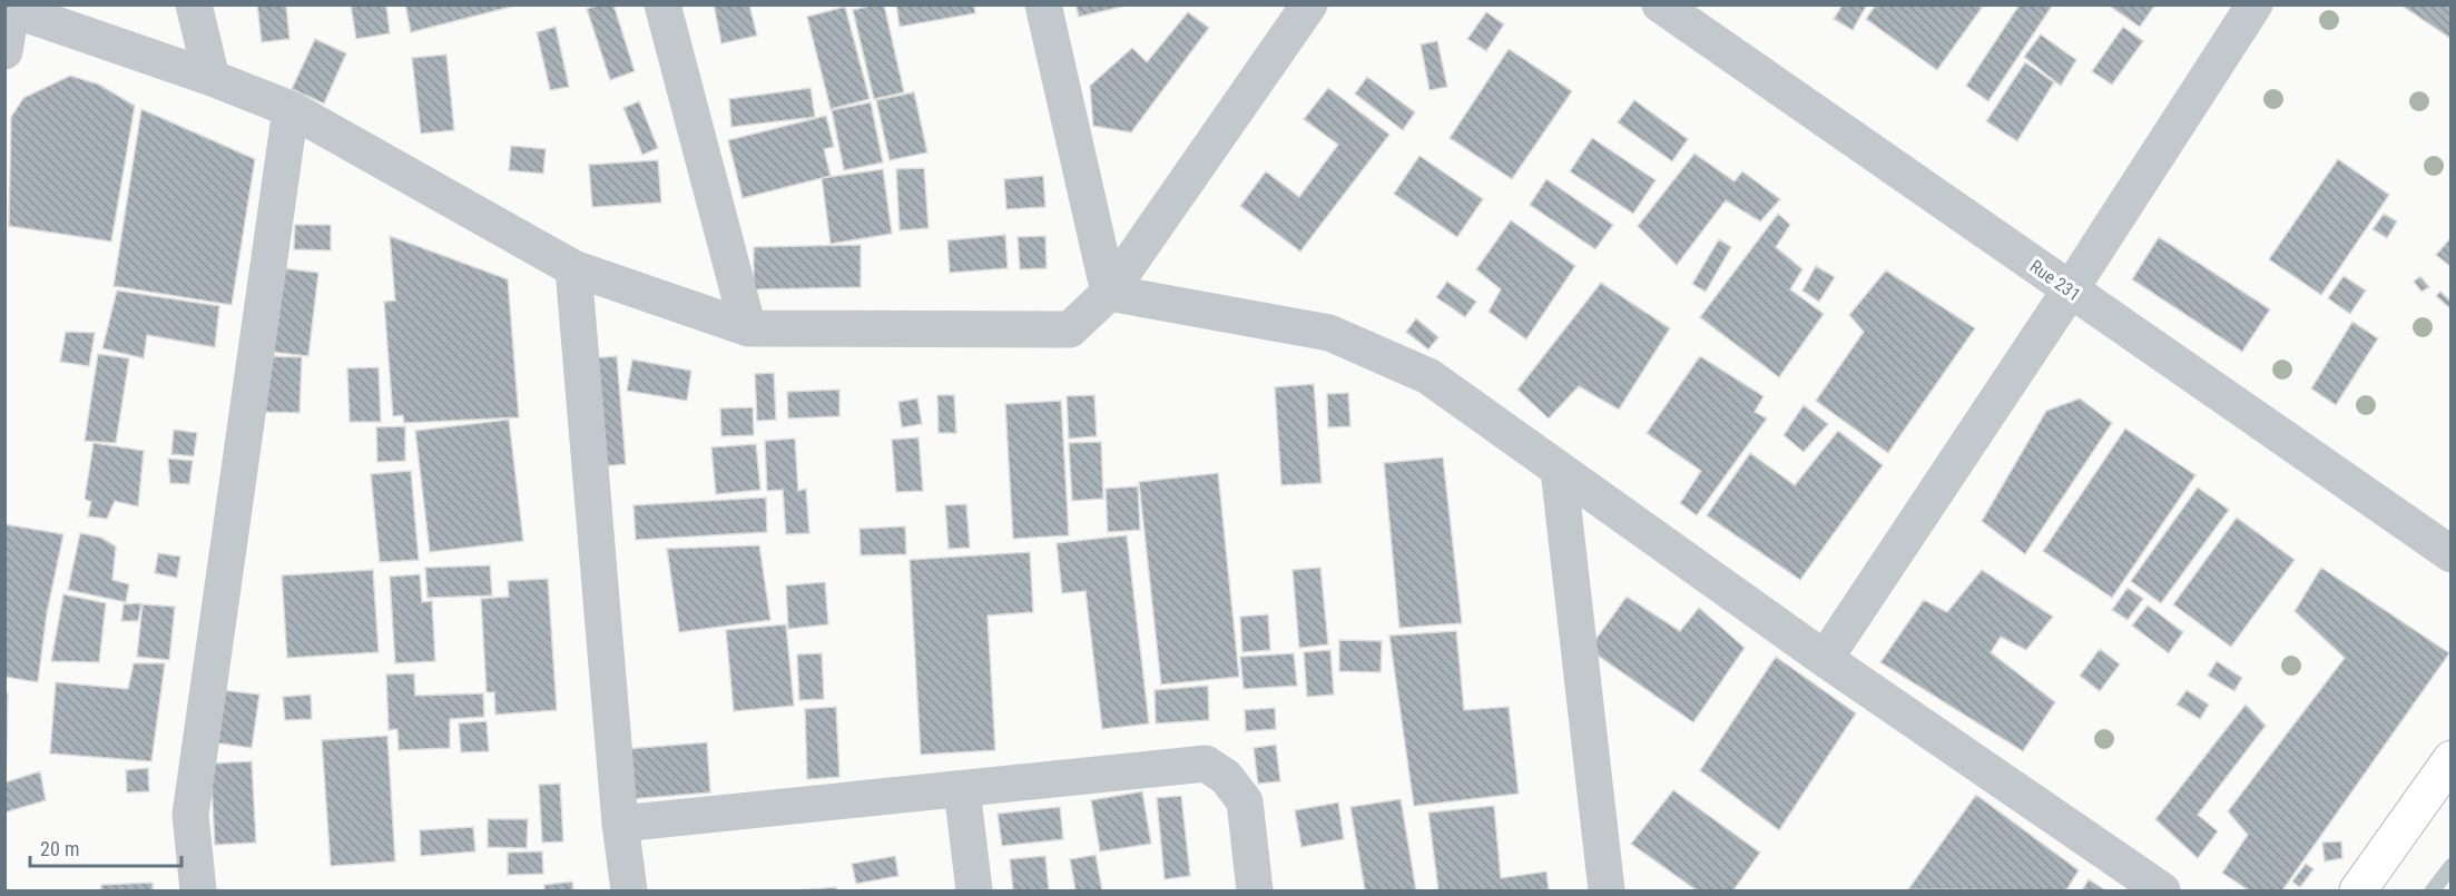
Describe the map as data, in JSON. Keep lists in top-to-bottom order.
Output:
{
  "streets": {
    "street": ["Rue 231"]
  },
  "scale_bar": "20 m"
}
